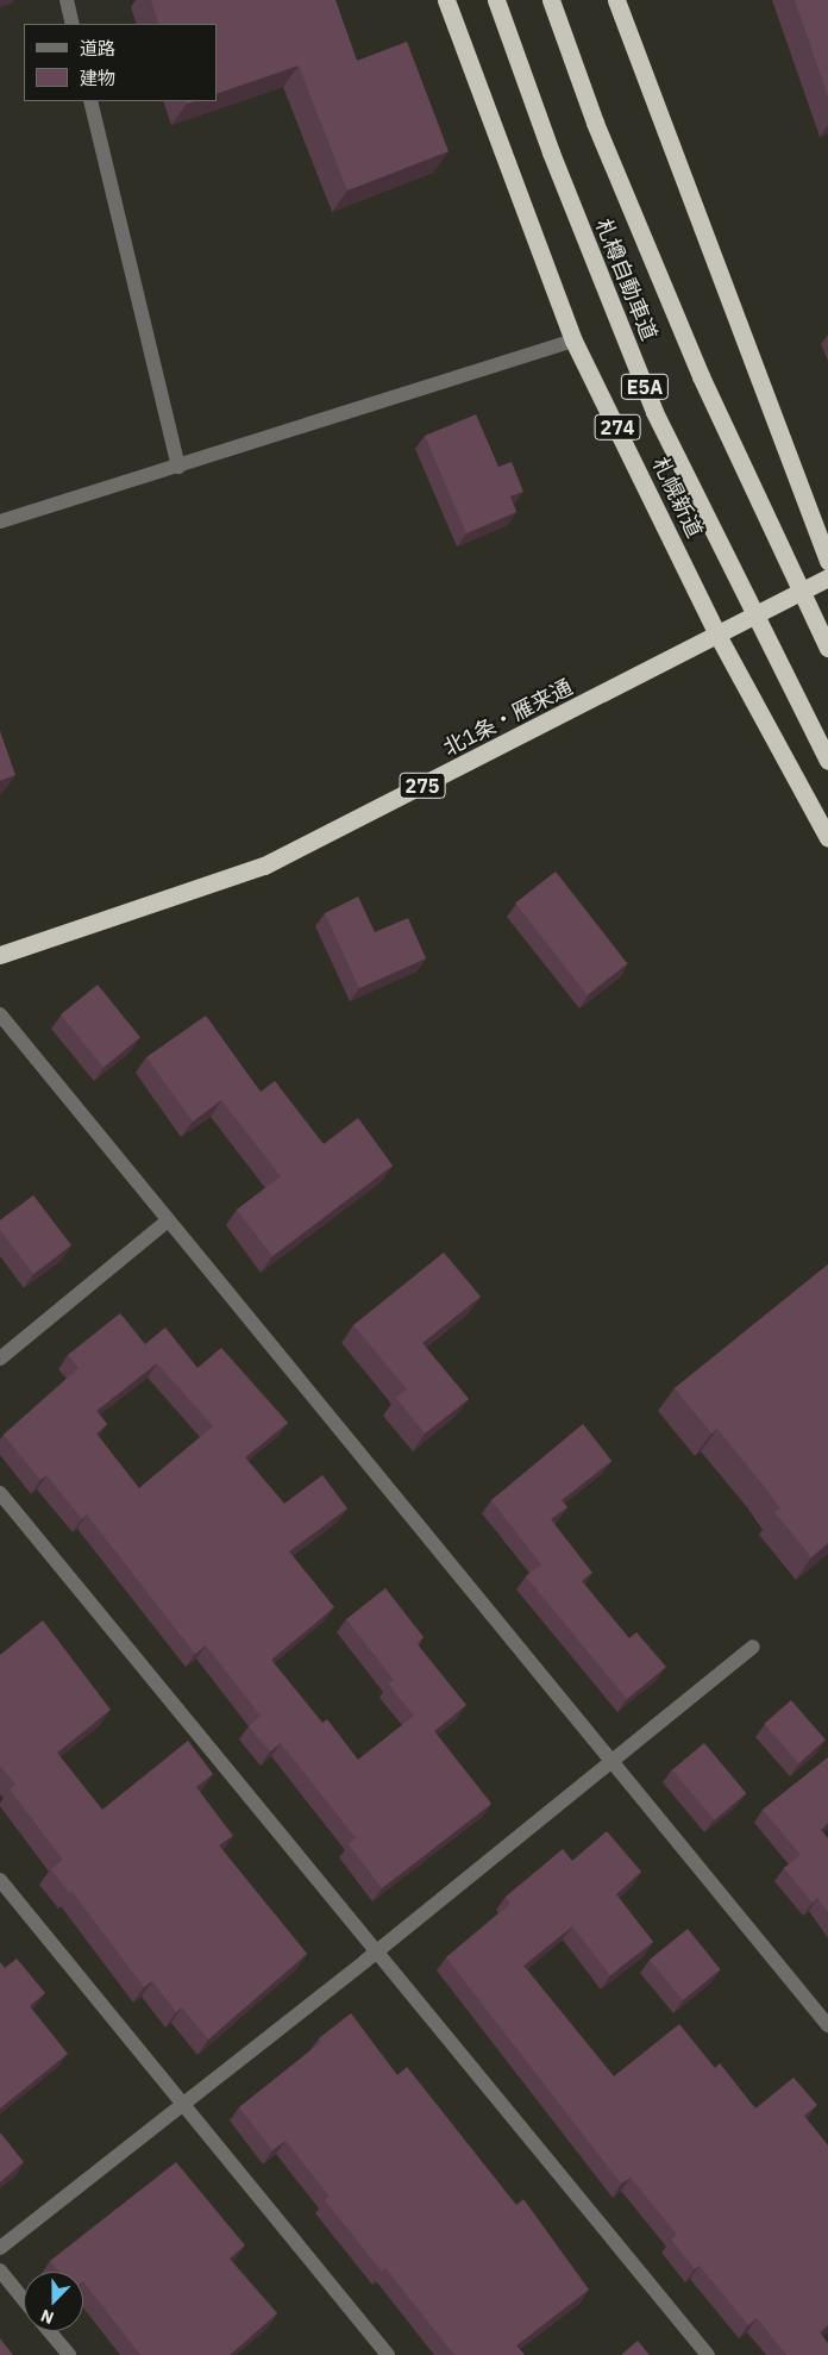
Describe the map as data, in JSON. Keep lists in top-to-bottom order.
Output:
{
  "streets": {
    "highway": [
      "札樽自動車道",
      "E5A",
      "274",
      "札幌新道",
      "北1条・雁来通",
      "275"
    ]
  },
  "crossings": [
    ["札幌新道", "北1条・雁来通"]
  ],
  "legend": ["道路", "建物"],
  "north": "bottom"
}
